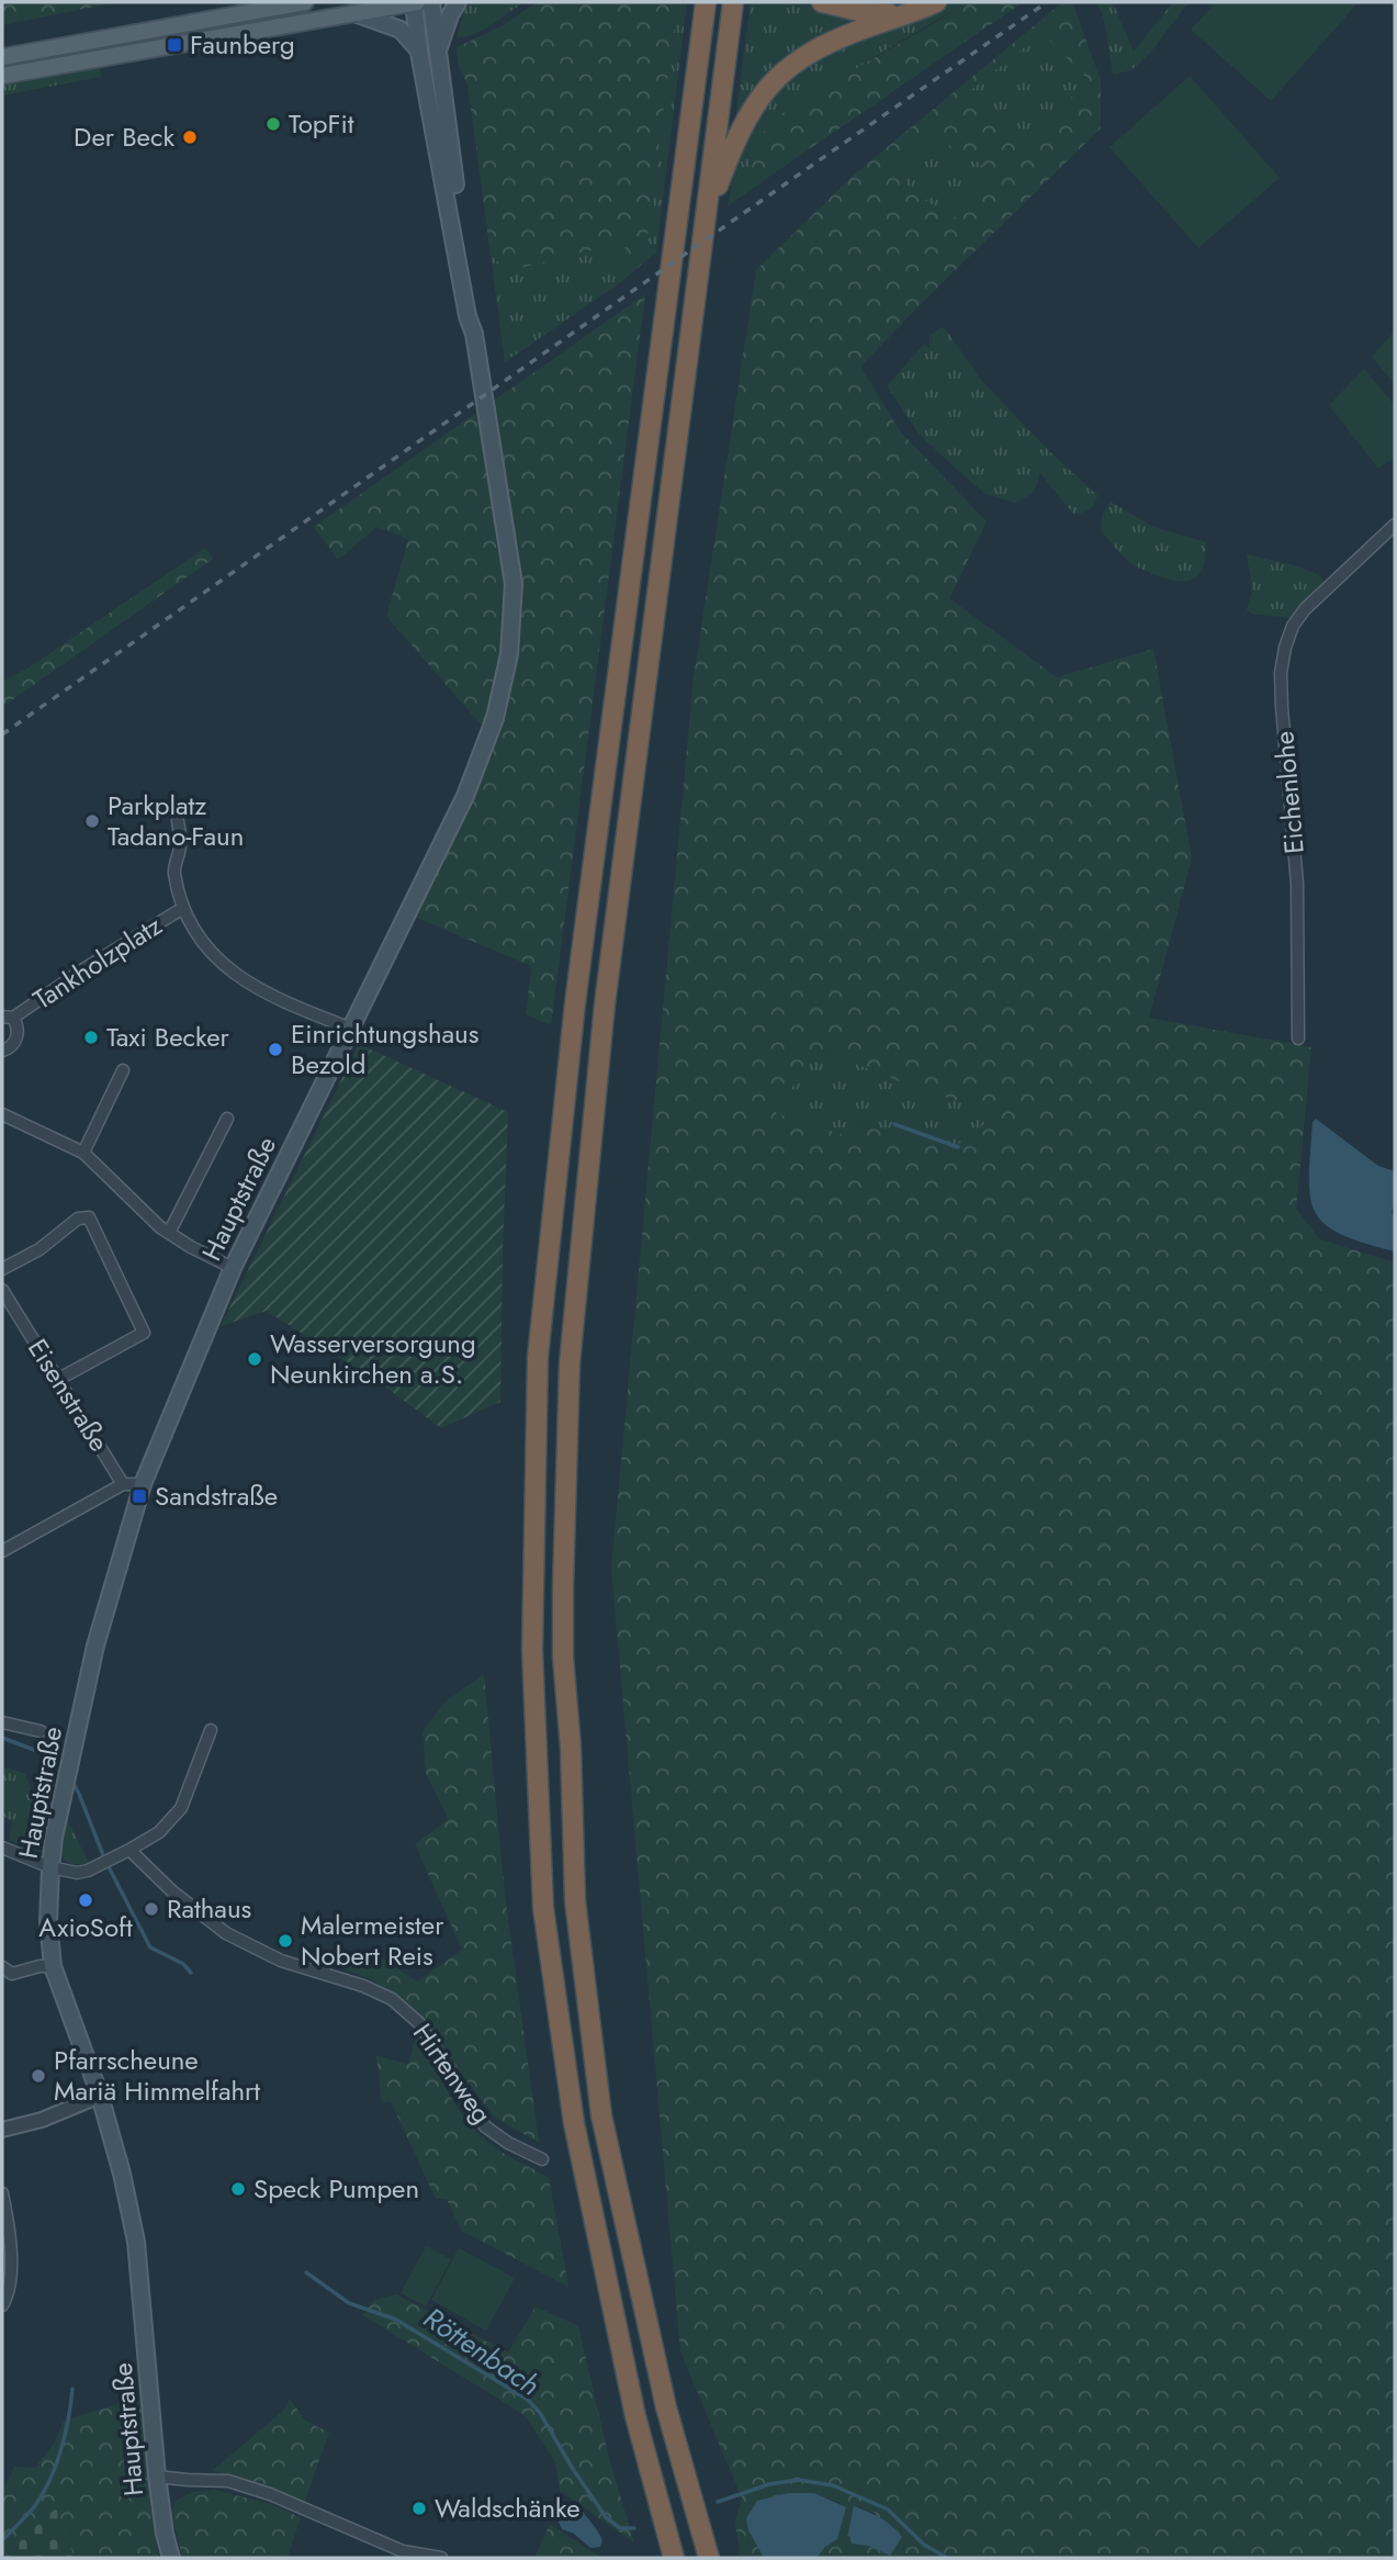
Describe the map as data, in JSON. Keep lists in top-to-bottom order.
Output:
{
  "streets": {
    "main road": ["Hauptstraße"],
    "street": [
      "Eichenlohe",
      "Tankholzplatz",
      "Eisenstraße",
      "Hirtenweg"
    ]
  },
  "water": ["Röttenbach"],
  "places": {
    "transit": ["Faunberg", "Sandstraße"],
    "other": [
      "TopFit",
      "Der Beck",
      "Parkplatz Tadano-Faun",
      "Taxi Becker",
      "Einrichtungshaus Bezold",
      "Wasserversorgung Neunkirchen a.S.",
      "AxioSoft",
      "Rathaus",
      "Malermeister Nobert Reis",
      "Pfarrscheune Mariä Himmelfahrt",
      "Speck Pumpen",
      "Waldschänke"
    ]
  }
}
